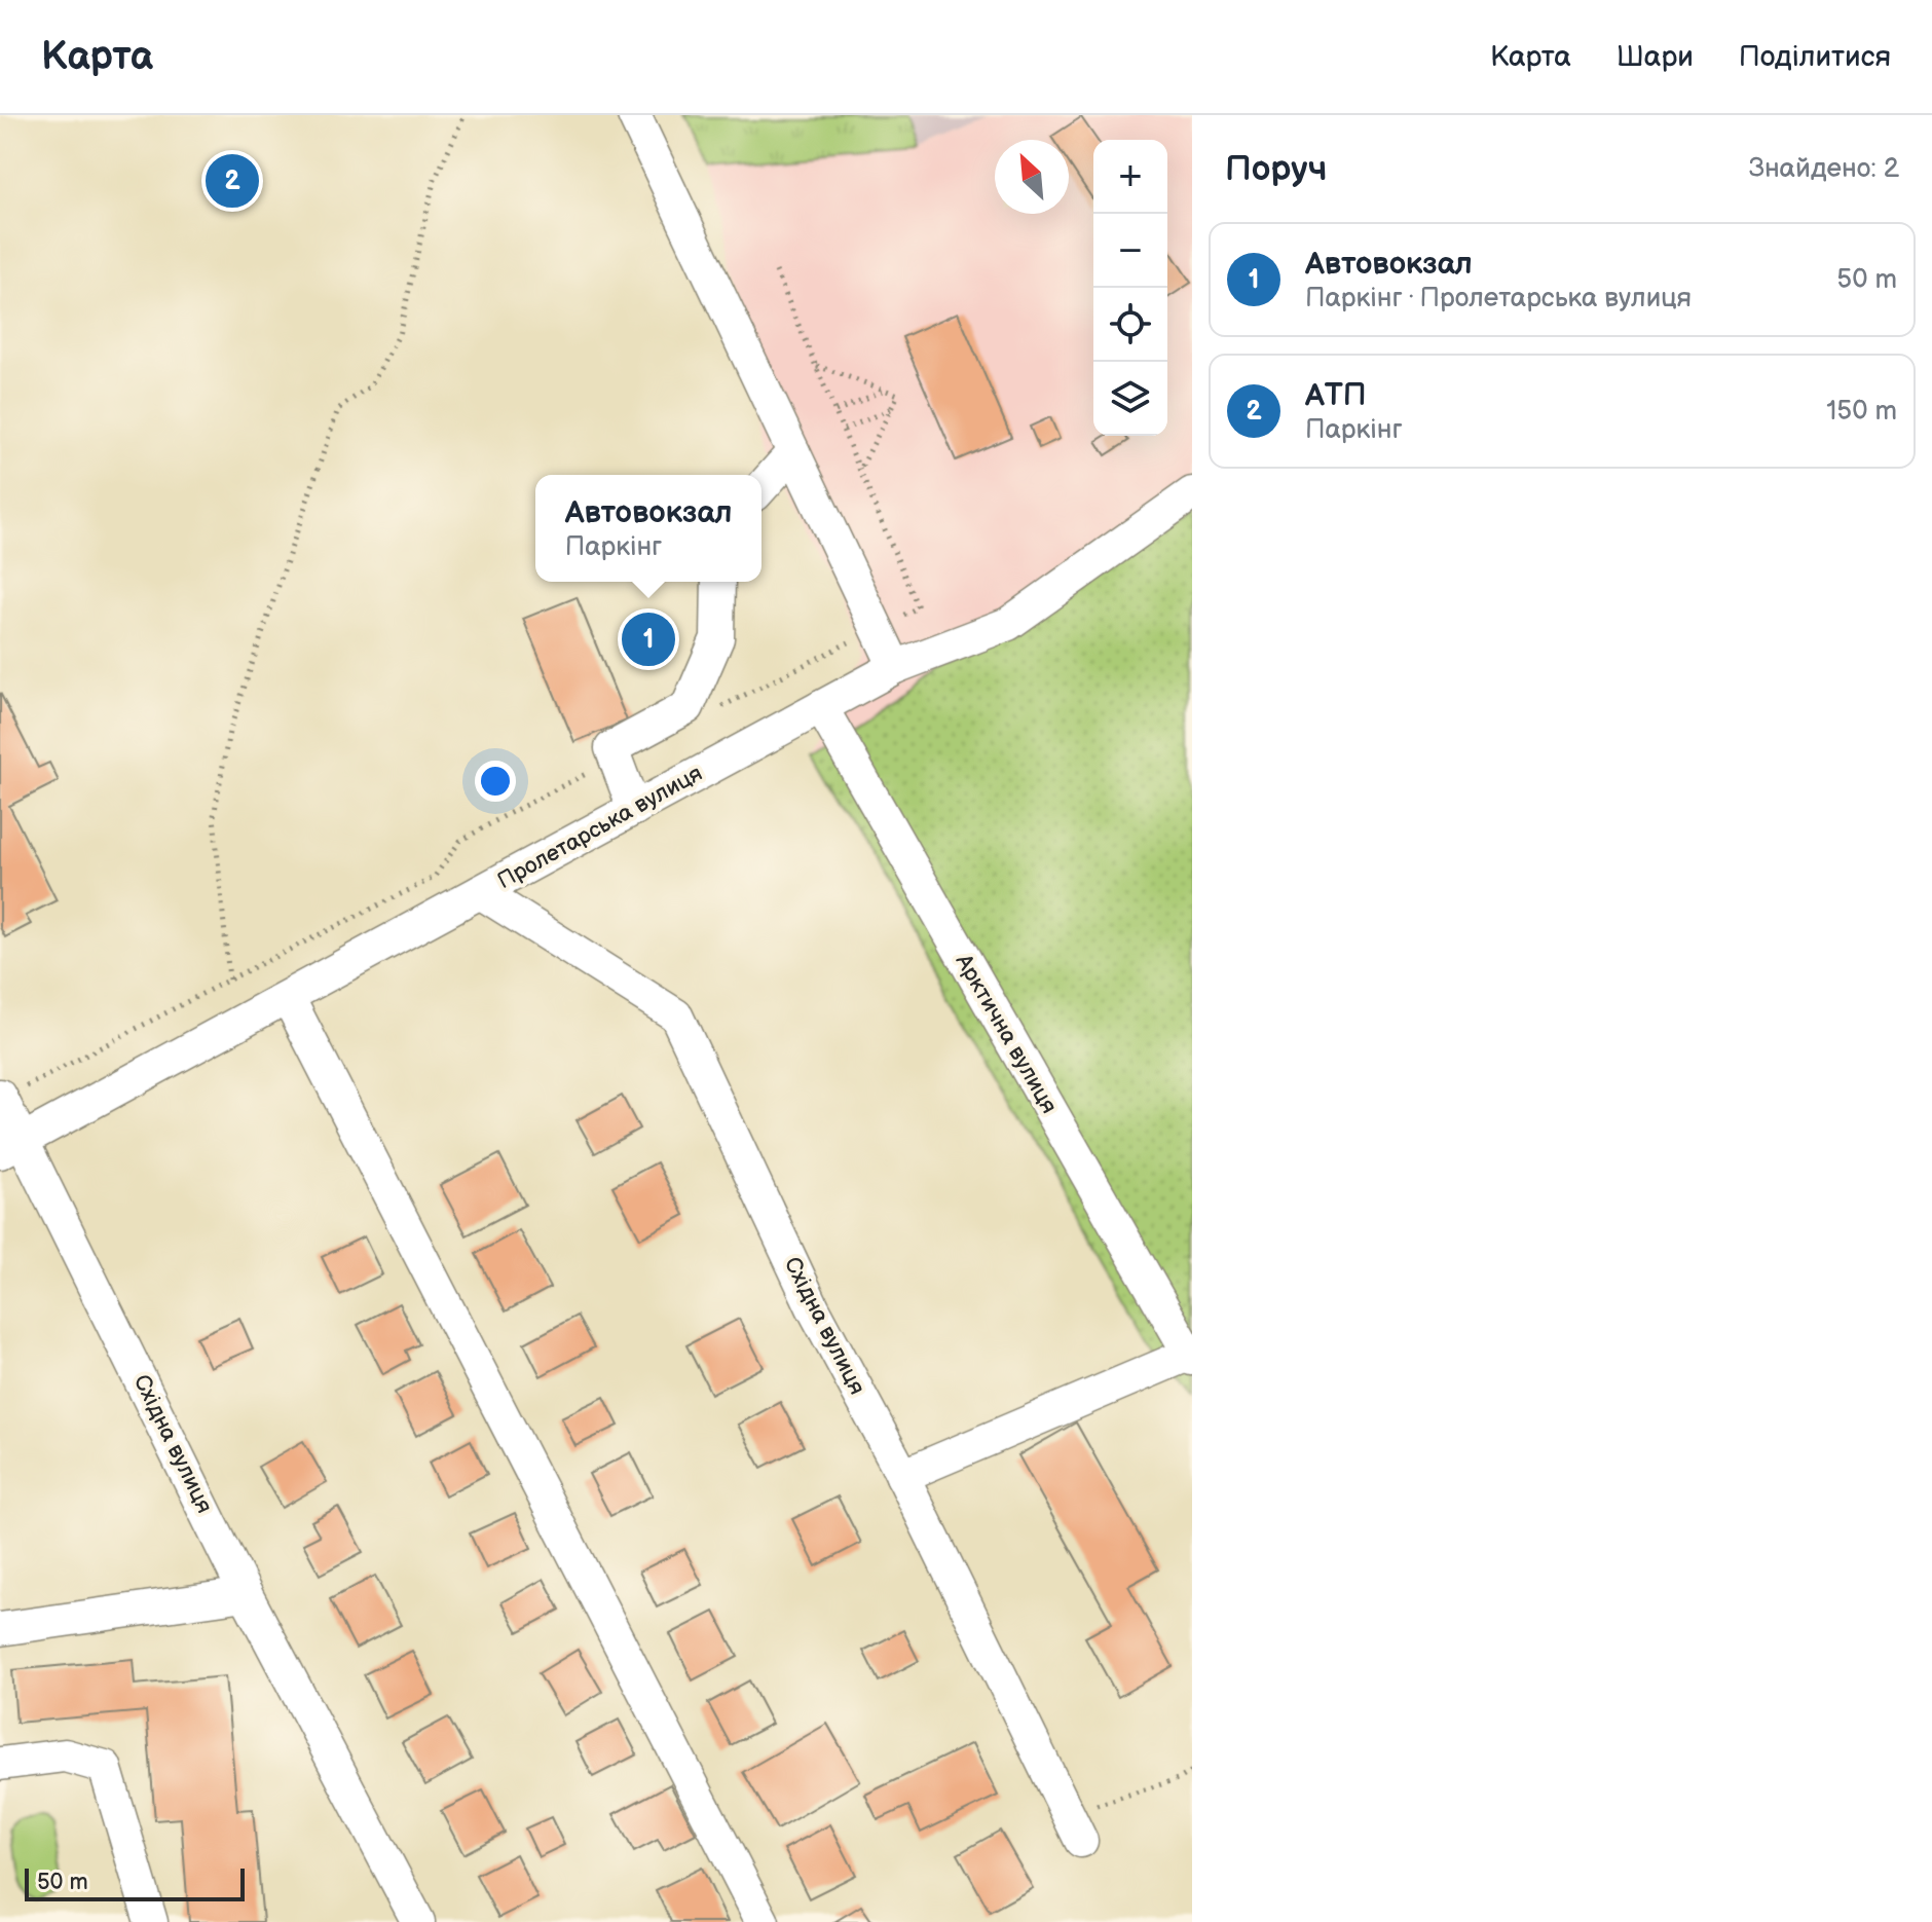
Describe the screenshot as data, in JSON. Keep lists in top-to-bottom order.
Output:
{
  "streets": {
    "street": ["Пролетарська вулиця", "Арктична вулиця", "Східна вулиця"]
  },
  "crossings": [
    ["Пролетарська вулиця", "Арктична вулиця"],
    ["Пролетарська вулиця", "Східна вулиця"]
  ],
  "scale_bar": "50 m",
  "north": "top left",
  "page": {
    "header": "Карта",
    "nav": ["Карта", "Шари", "Поділитися"],
    "heading": ["Поруч", "Знайдено: 2"],
    "map_buttons": ["+", "−"],
    "pins": ["2", "1"],
    "list": [
      {
        "mark": "1",
        "name": "Автовокзал",
        "note": "Паркінг · Пролетарська вулиця",
        "value": "50 m"
      },
      {
        "mark": "2",
        "name": "АТП",
        "note": "Паркінг",
        "value": "150 m"
      }
    ],
    "popup": ["Автовокзал", "Паркінг"],
    "scale": "50 m"
  }
}
